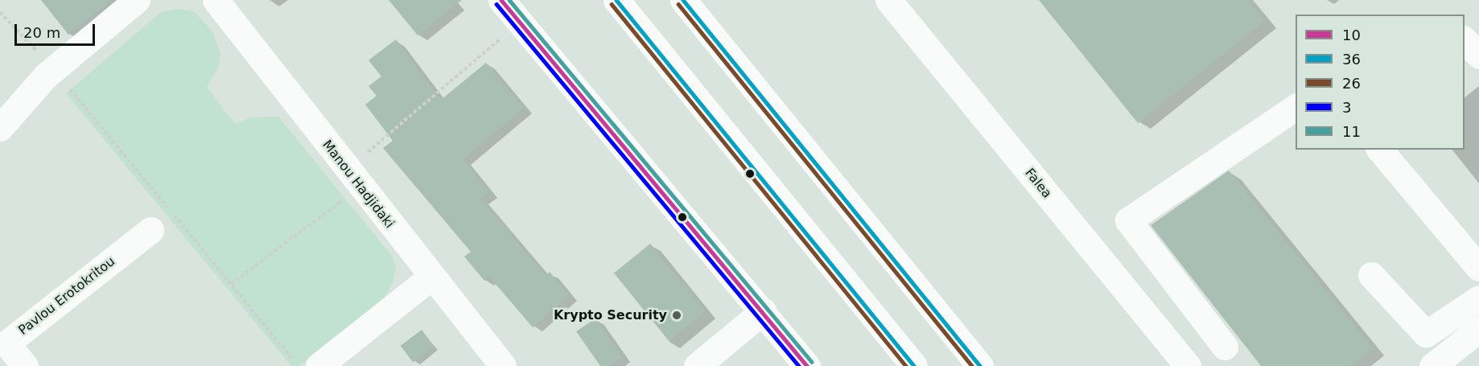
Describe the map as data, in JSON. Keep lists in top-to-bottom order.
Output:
{
  "streets": {
    "main road": ["Falea", "Manou Hadjidaki", "Pavlou Erotokritou"]
  },
  "places": ["Krypto Security"],
  "lines": [
    "transit line 10",
    "transit line 36",
    "transit line 11",
    "transit line 26",
    "transit line 3"
  ],
  "legend": [
    "10",
    "36",
    "26",
    "3",
    "11"
  ],
  "scale_bar": "20 m"
}
